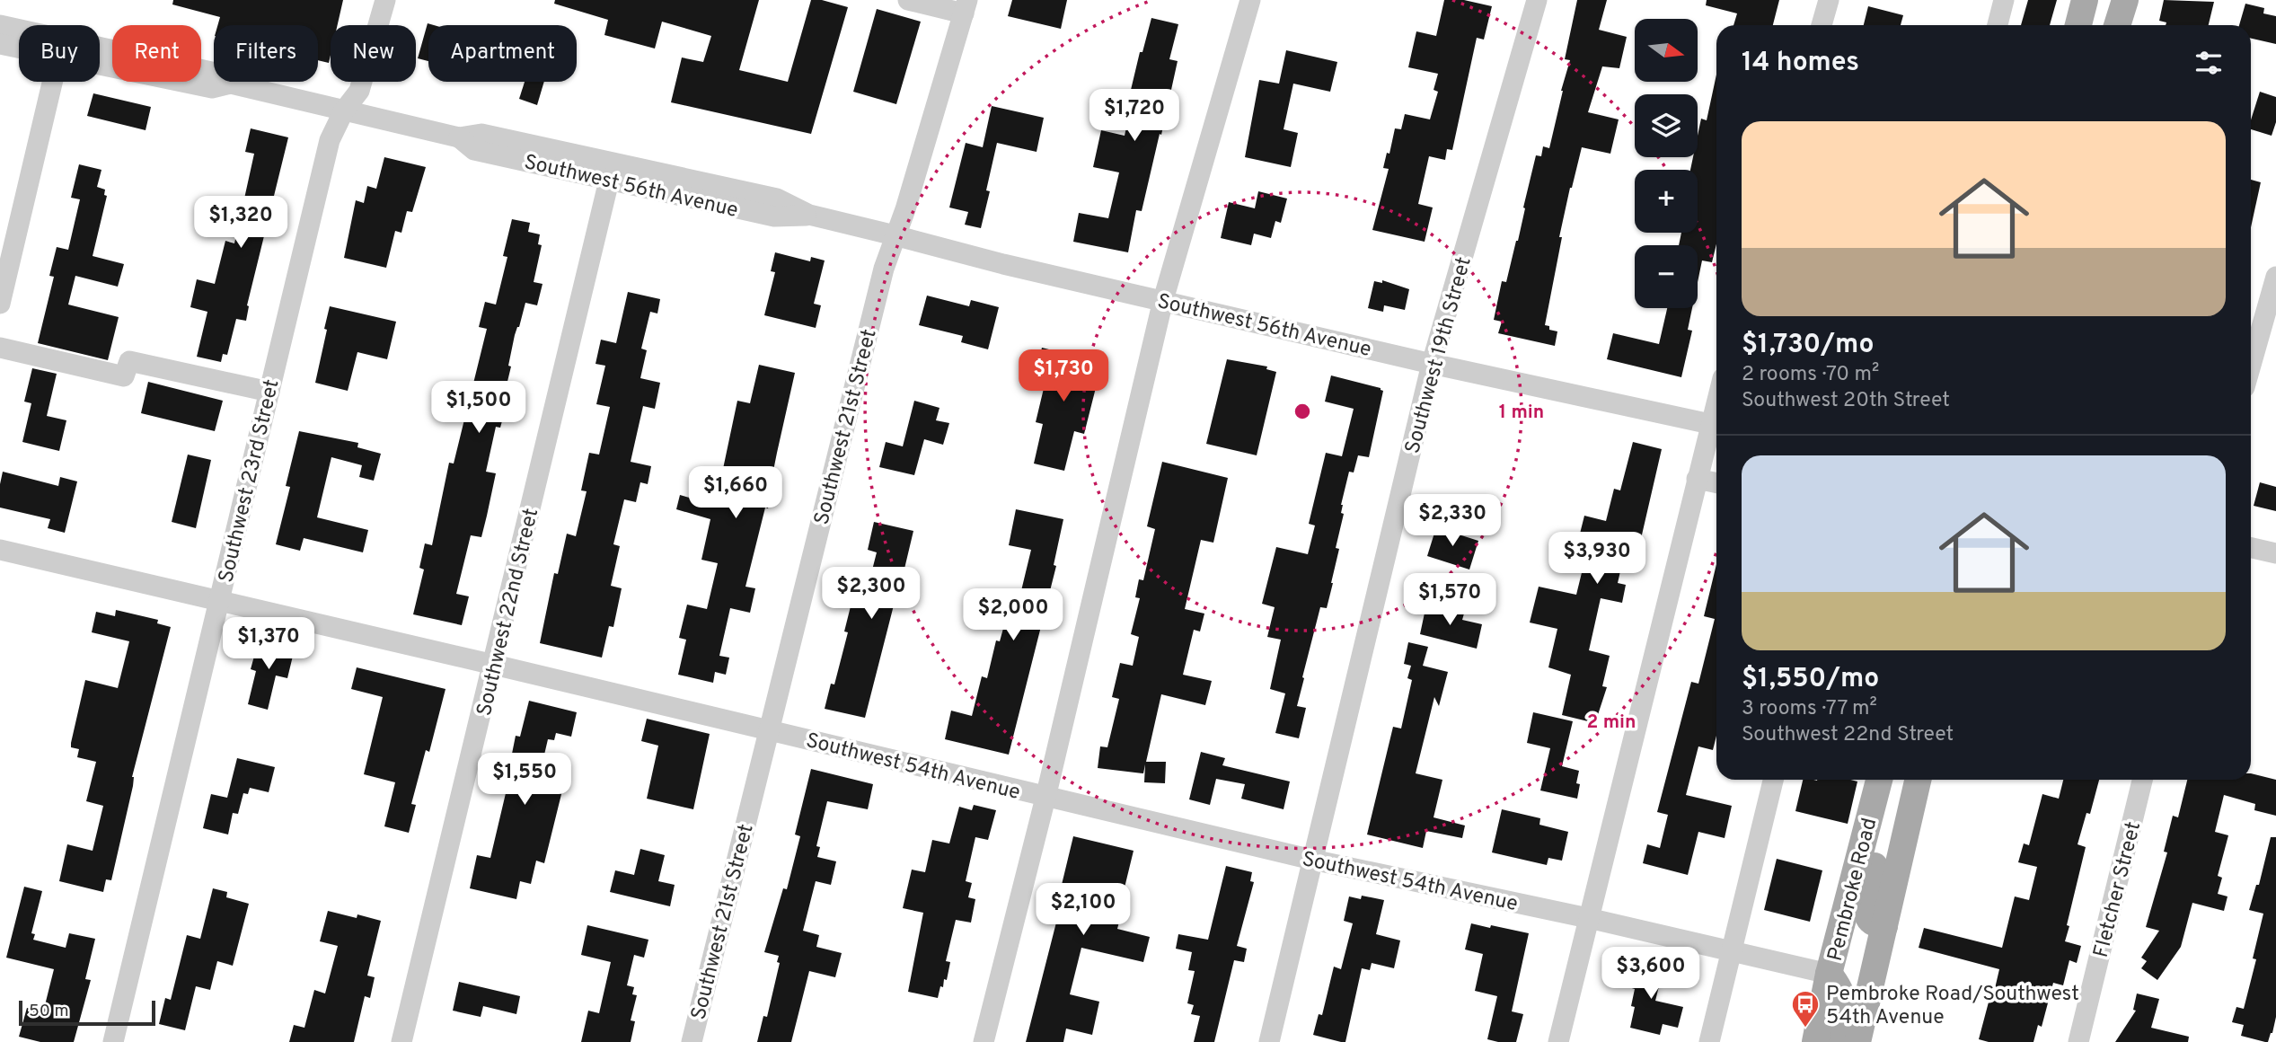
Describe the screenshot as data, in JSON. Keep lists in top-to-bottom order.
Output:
{
  "streets": {
    "main road": ["Pembroke Road"],
    "street": [
      "Southwest 56th Avenue",
      "Southwest 19th Street",
      "Southwest 21st Street",
      "Southwest 23rd Street",
      "Southwest 22nd Street",
      "Southwest 54th Avenue",
      "Fletcher Street"
    ]
  },
  "crossings": [
    ["Southwest 56th Avenue", "Southwest 19th Street"],
    ["Southwest 56th Avenue", "Southwest 21st Street"],
    ["Southwest 56th Avenue", "Southwest 23rd Street"],
    ["Southwest 56th Avenue", "Southwest 22nd Street"],
    ["Southwest 19th Street", "Southwest 54th Avenue"],
    ["Southwest 21st Street", "Southwest 54th Avenue"],
    ["Southwest 23rd Street", "Southwest 54th Avenue"],
    ["Southwest 22nd Street", "Southwest 54th Avenue"],
    ["Southwest 54th Avenue", "Pembroke Road"]
  ],
  "places": {
    "bus stop": ["Pembroke Road/Southwest 54th Avenue"]
  },
  "scale_bar": "50 m",
  "north": "right",
  "page": {
    "map_buttons": ["+", "−"],
    "chip": [
      "Buy",
      "Rent",
      "Filters",
      "New",
      "Apartment"
    ],
    "heading": "14 homes",
    "price": [
      "$1,720",
      "$1,320",
      "$1,730",
      "$1,500",
      "$1,660",
      "$2,330",
      "$3,930",
      "$2,300",
      "$1,570",
      "$2,000",
      "$1,370",
      "$1,550",
      "$2,100",
      "$3,600"
    ],
    "list": [
      {
        "name": "$1,730/mo",
        "note": "2 rooms · 70 m² · Southwest 20th Street"
      },
      {
        "name": "$1,550/mo",
        "note": "3 rooms · 77 m² · Southwest 22nd Street"
      }
    ],
    "scale": "50 m"
  },
  "rings": ["1 min", "2 min"]
}
